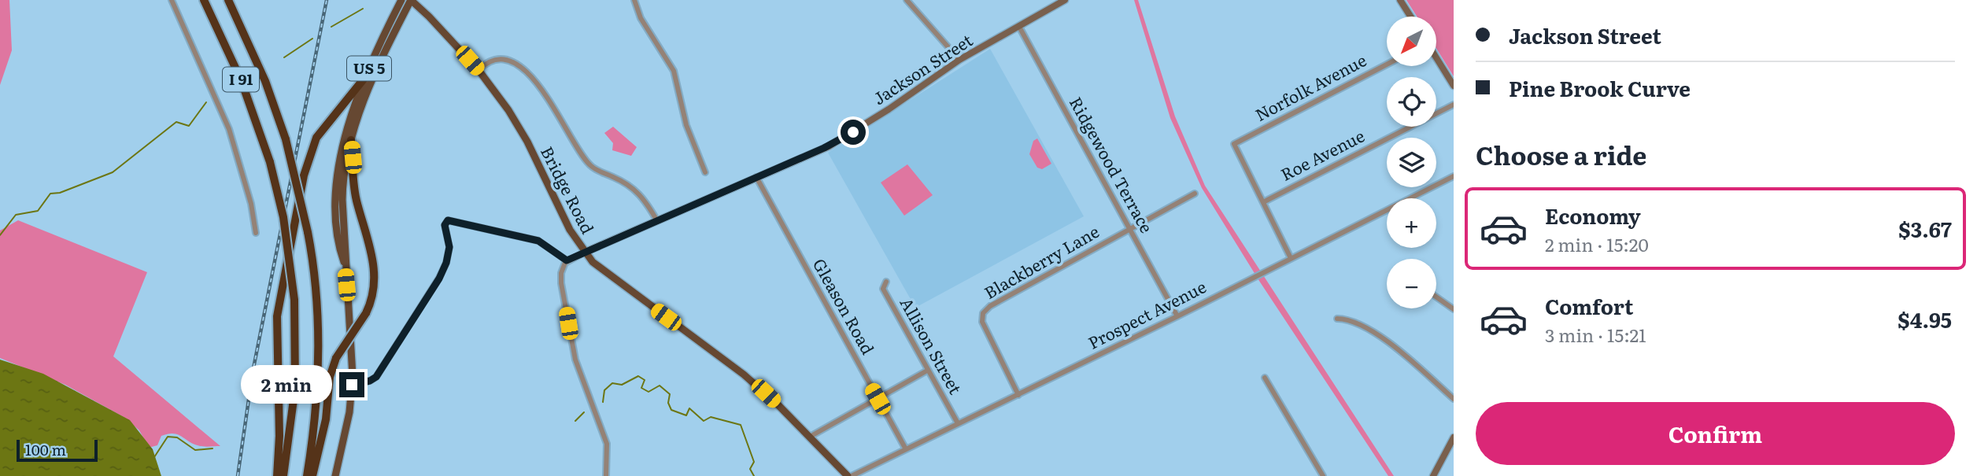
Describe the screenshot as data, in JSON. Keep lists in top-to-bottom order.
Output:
{
  "streets": {
    "highway": ["I 91"],
    "main road": ["US 5", "Bridge Road"],
    "street": [
      "Jackson Street",
      "Norfolk Avenue",
      "Roe Avenue",
      "Ridgewood Terrace",
      "Blackberry Lane",
      "Gleason Road",
      "Prospect Avenue",
      "Allison Street"
    ]
  },
  "crossings": [
    ["US 5", "Bridge Road"],
    ["Jackson Street", "Ridgewood Terrace"],
    ["Jackson Street", "Bridge Road"],
    ["Jackson Street", "Gleason Road"],
    ["Norfolk Avenue", "Roe Avenue"],
    ["Ridgewood Terrace", "Blackberry Lane"],
    ["Ridgewood Terrace", "Prospect Avenue"],
    ["Blackberry Lane", "Prospect Avenue"],
    ["Gleason Road", "Prospect Avenue"],
    ["Prospect Avenue", "Allison Street"]
  ],
  "scale_bar": "100 m",
  "north": "bottom left",
  "page": {
    "banner": ["Jackson Street", "Pine Brook Curve"],
    "map_buttons": ["+", "−"],
    "heading": "Choose a ride",
    "list": [
      {
        "name": "Economy",
        "note": "2 min · 15:20",
        "value": "$3.67"
      },
      {
        "name": "Comfort",
        "note": "3 min · 15:21",
        "value": "$4.95"
      }
    ],
    "bubble": "2 min",
    "buttons": "Confirm",
    "scale": "100 m"
  }
}
